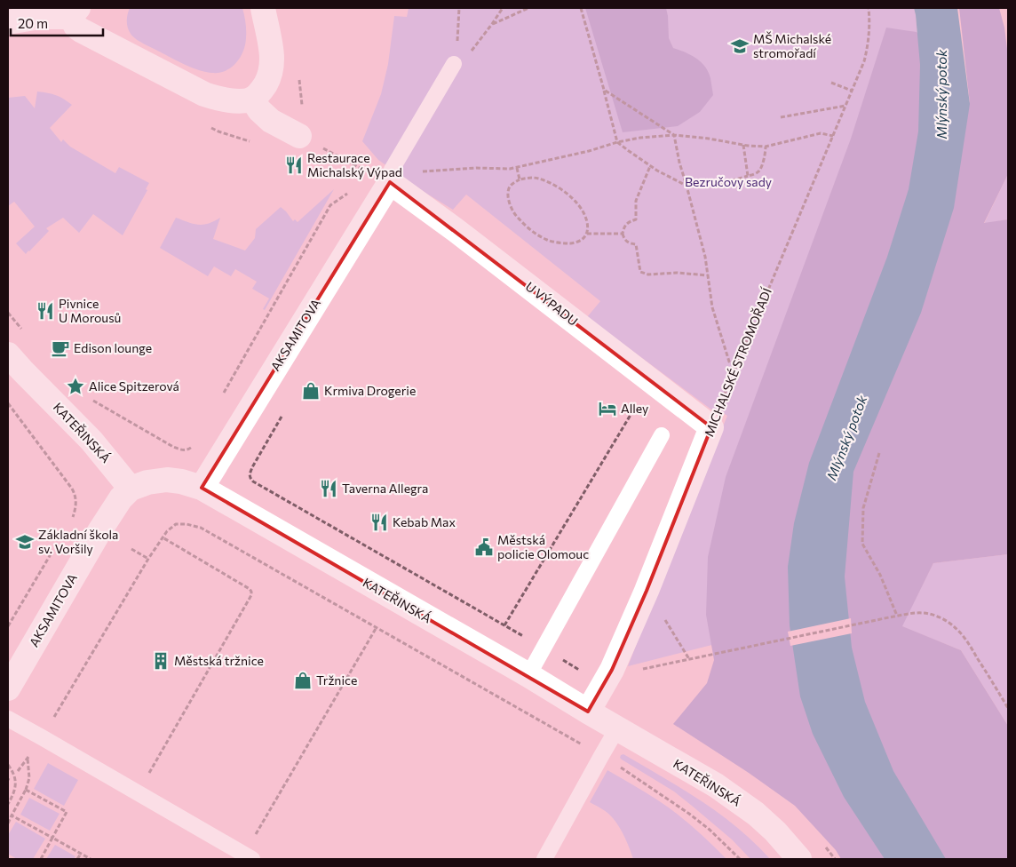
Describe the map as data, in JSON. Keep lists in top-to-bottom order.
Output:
{
  "streets": {
    "street": [
      "U VÝPADU",
      "AKSAMITOVA",
      "MICHALSKÉ STROMOŘADÍ",
      "KATEŘINSKÁ"
    ]
  },
  "crossings": [
    ["U VÝPADU", "AKSAMITOVA"],
    ["U VÝPADU", "MICHALSKÉ STROMOŘADÍ"],
    ["AKSAMITOVA", "KATEŘINSKÁ"],
    ["MICHALSKÉ STROMOŘADÍ", "KATEŘINSKÁ"]
  ],
  "water": ["Mlýnský potok"],
  "parks": ["Bezručovy sady"],
  "places": {
    "school or university": ["MŠ Michalské stromořadí", "Základní škola sv. Voršily"],
    "restaurant": [
      "Restaurace Michalský Výpad",
      "Pivnice U Morousů",
      "Taverna Allegra",
      "Kebab Max"
    ],
    "cafe": ["Edison lounge"],
    "place": ["Alice Spitzerová"],
    "shop": ["Krmiva Drogerie", "Tržnice"],
    "hotel": ["Alley"],
    "public building": ["Městská policie Olomouc"],
    "building": ["Městská tržnice"]
  },
  "scale_bar": "20 m"
}
